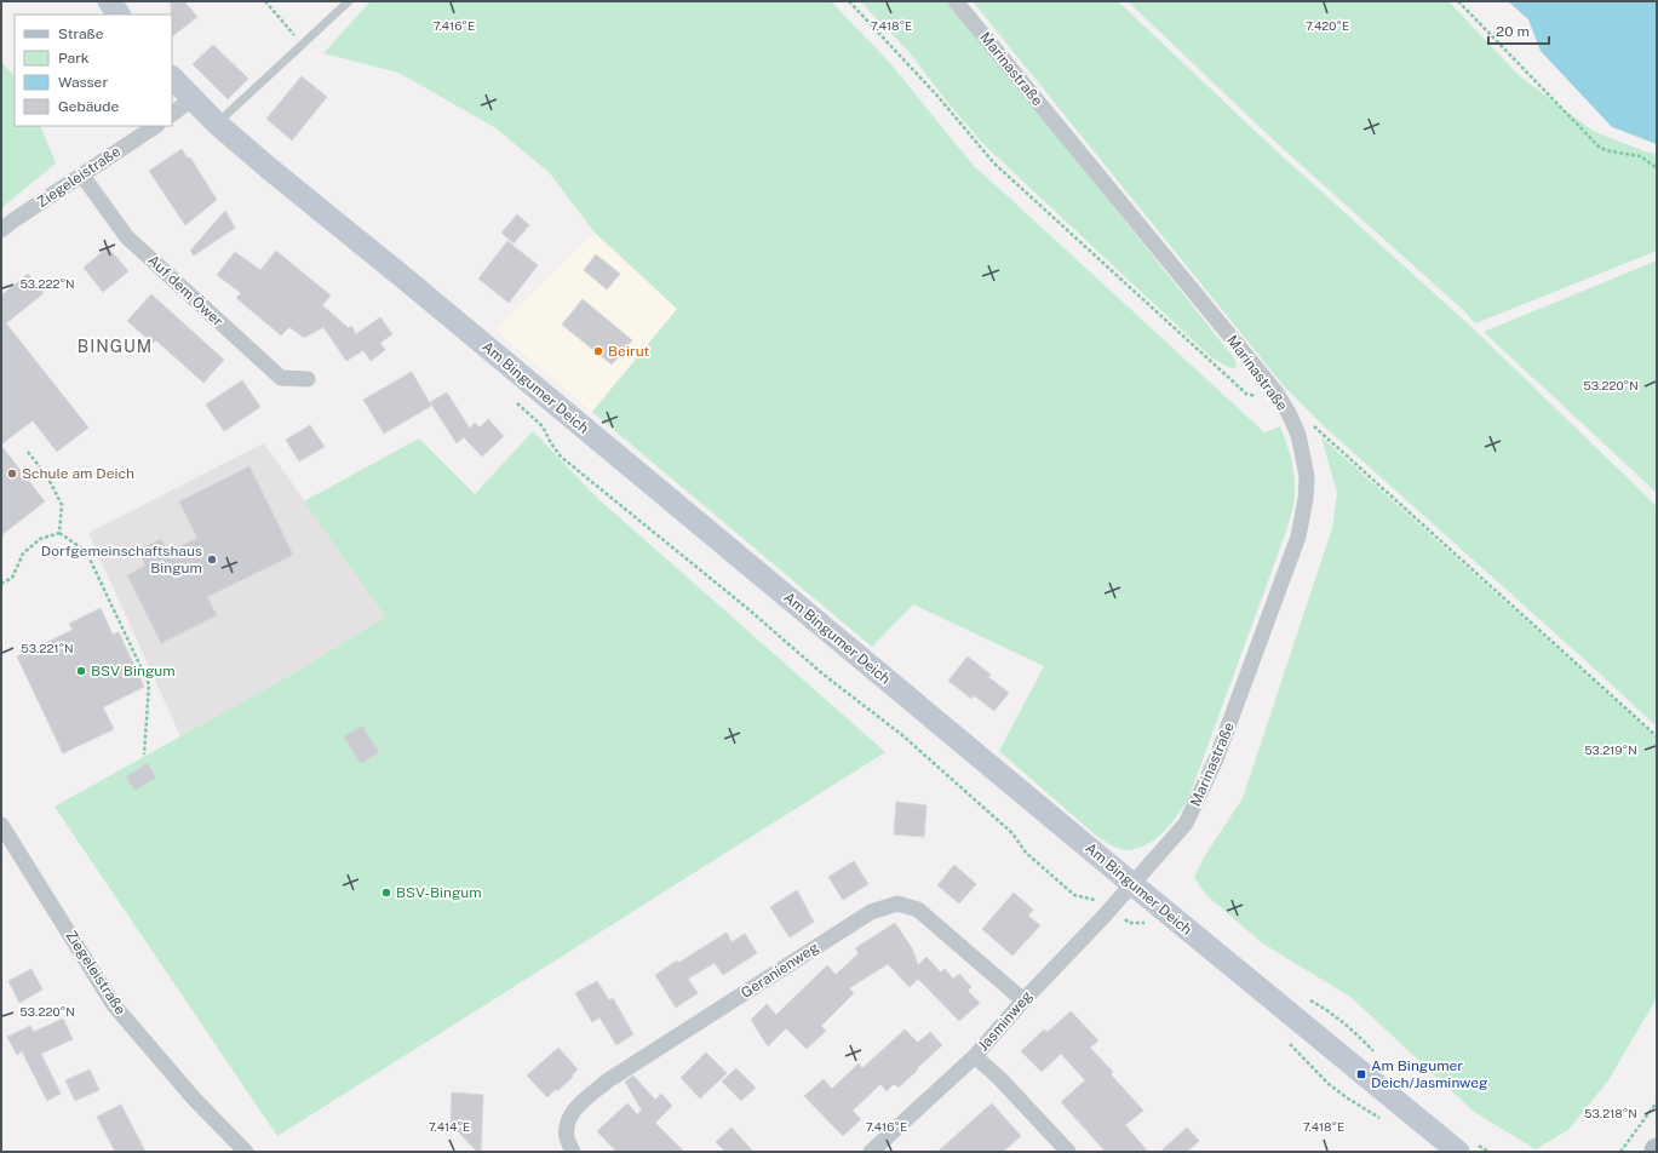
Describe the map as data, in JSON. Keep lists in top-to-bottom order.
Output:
{
  "streets": {
    "main road": ["Am Bingumer Deich"],
    "street": [
      "Marinastraße",
      "Ziegeleistraße",
      "Auf dem Öwer",
      "Geranienweg",
      "Jasminweg"
    ]
  },
  "crossings": [
    ["Marinastraße", "Am Bingumer Deich"],
    ["Marinastraße", "Jasminweg"],
    ["Ziegeleistraße", "Auf dem Öwer"],
    ["Am Bingumer Deich", "Jasminweg"],
    ["Geranienweg", "Jasminweg"]
  ],
  "districts": ["BINGUM"],
  "places": {
    "other": [
      "Beirut",
      "Schule am Deich",
      "Dorfgemeinschaftshaus Bingum",
      "BSV Bingum",
      "BSV-Bingum"
    ],
    "transit": ["Am Bingumer Deich/Jasminweg"]
  },
  "legend": [
    "Straße",
    "Park",
    "Wasser",
    "Gebäude"
  ],
  "scale_bar": "20 m",
  "coordinates": [
    "7.416°E",
    "7.418°E",
    "7.420°E",
    "53.222°N",
    "53.220°N",
    "53.221°N",
    "53.219°N",
    "53.218°N",
    "7.414°E"
  ]
}
